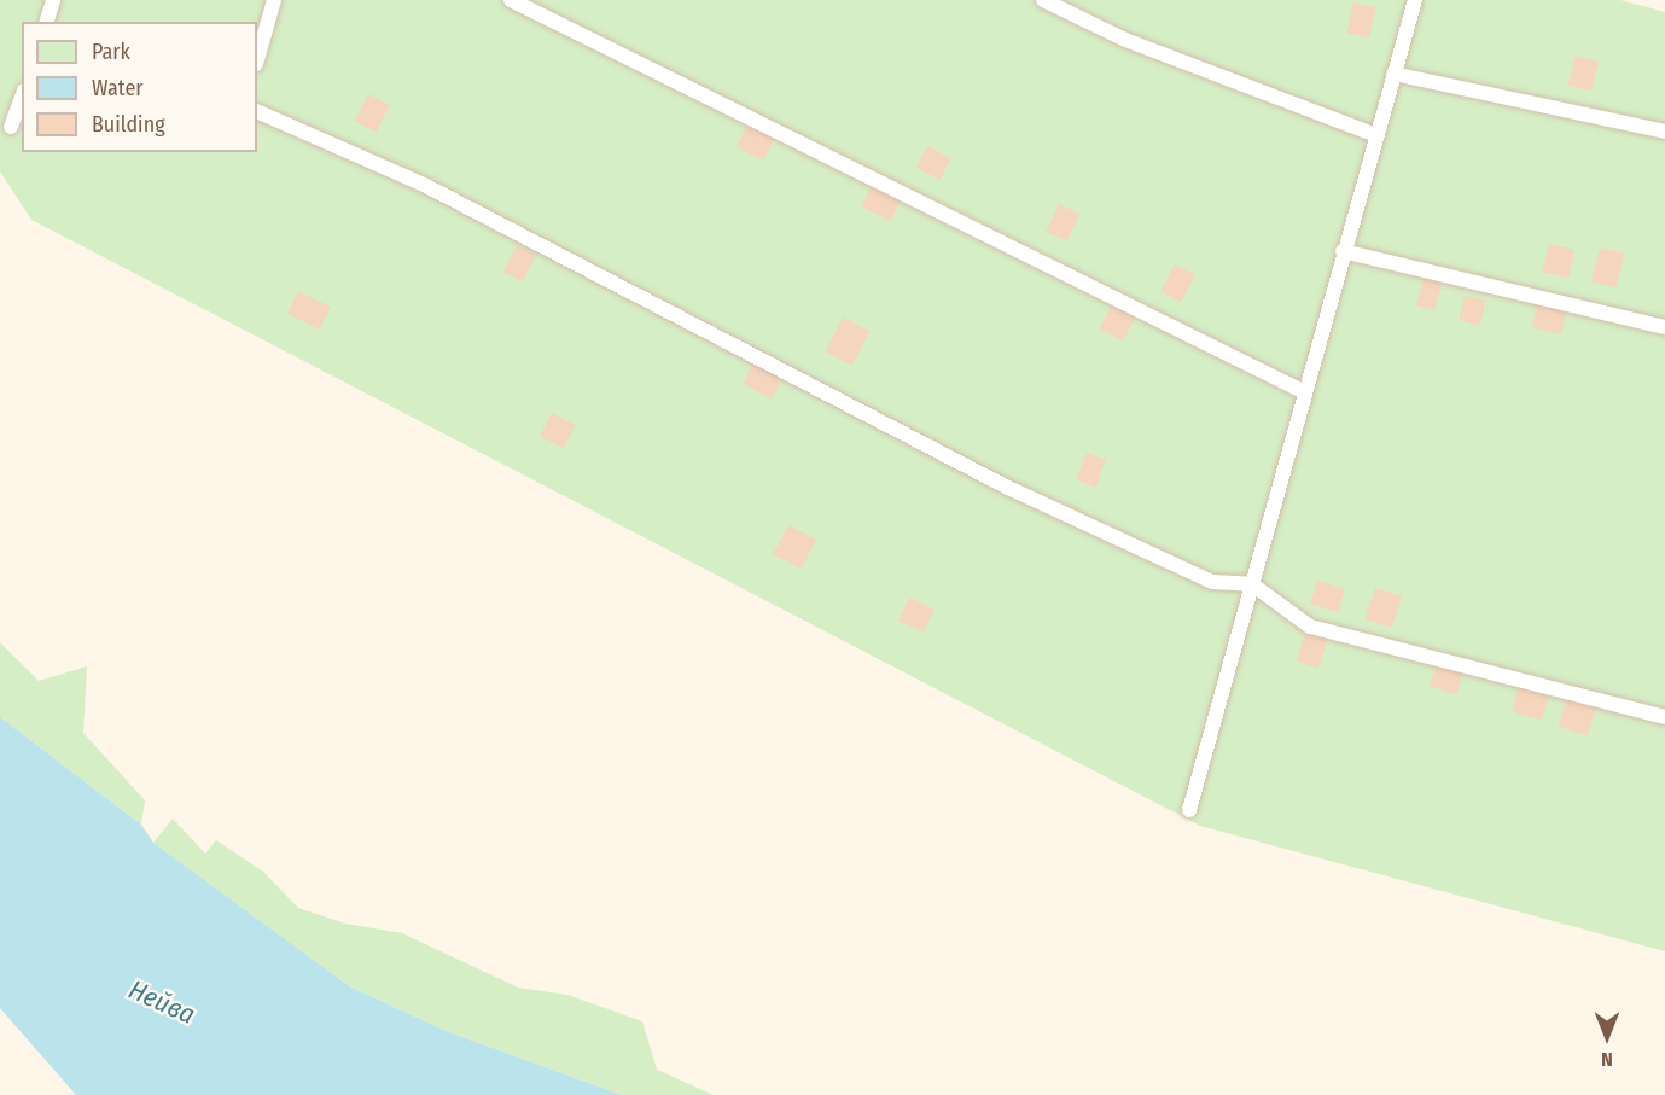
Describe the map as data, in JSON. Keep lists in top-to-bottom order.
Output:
{
  "water": ["Нейва"],
  "legend": ["Park", "Water", "Building"],
  "north": "bottom"
}
